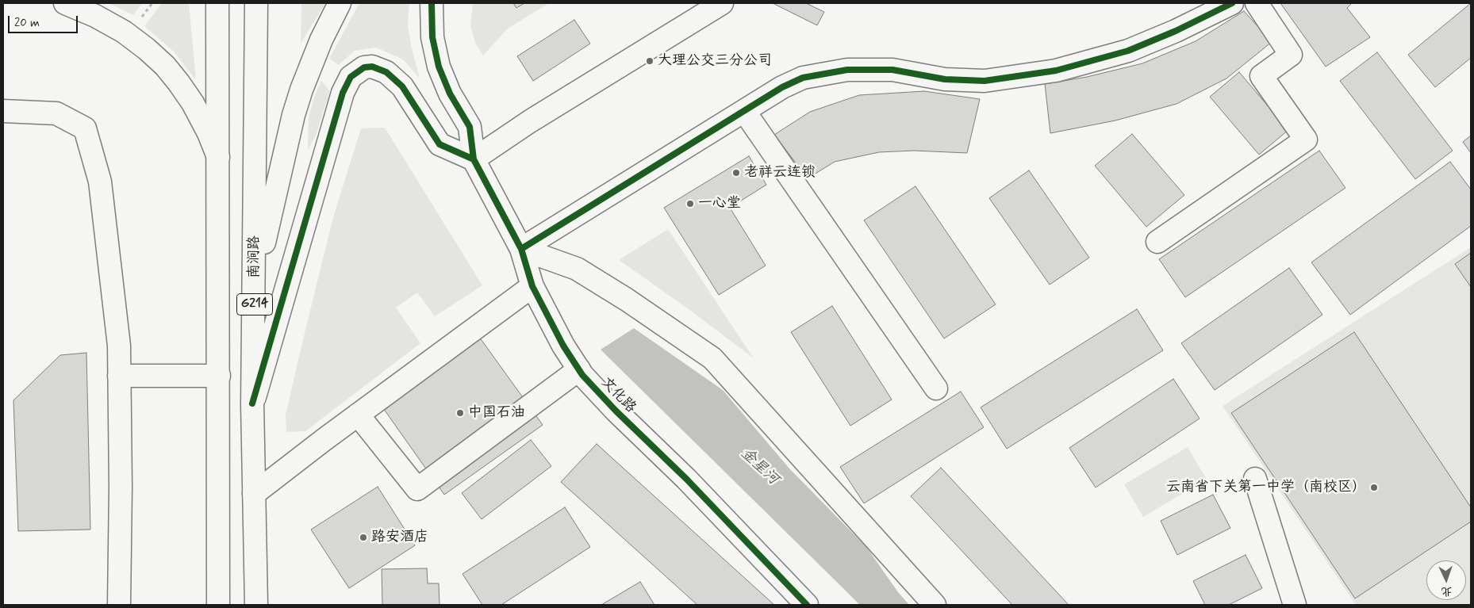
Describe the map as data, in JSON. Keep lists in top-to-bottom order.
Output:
{
  "streets": {
    "main road": ["南涧路", "G214", "文化路"]
  },
  "water": ["金星河"],
  "places": [
    "大理公交三分公司",
    "老祥云连锁",
    "一心堂",
    "中国石油",
    "云南省下关第一中学（南校区）",
    "路安酒店"
  ],
  "scale_bar": "20 m",
  "north": "bottom"
}
